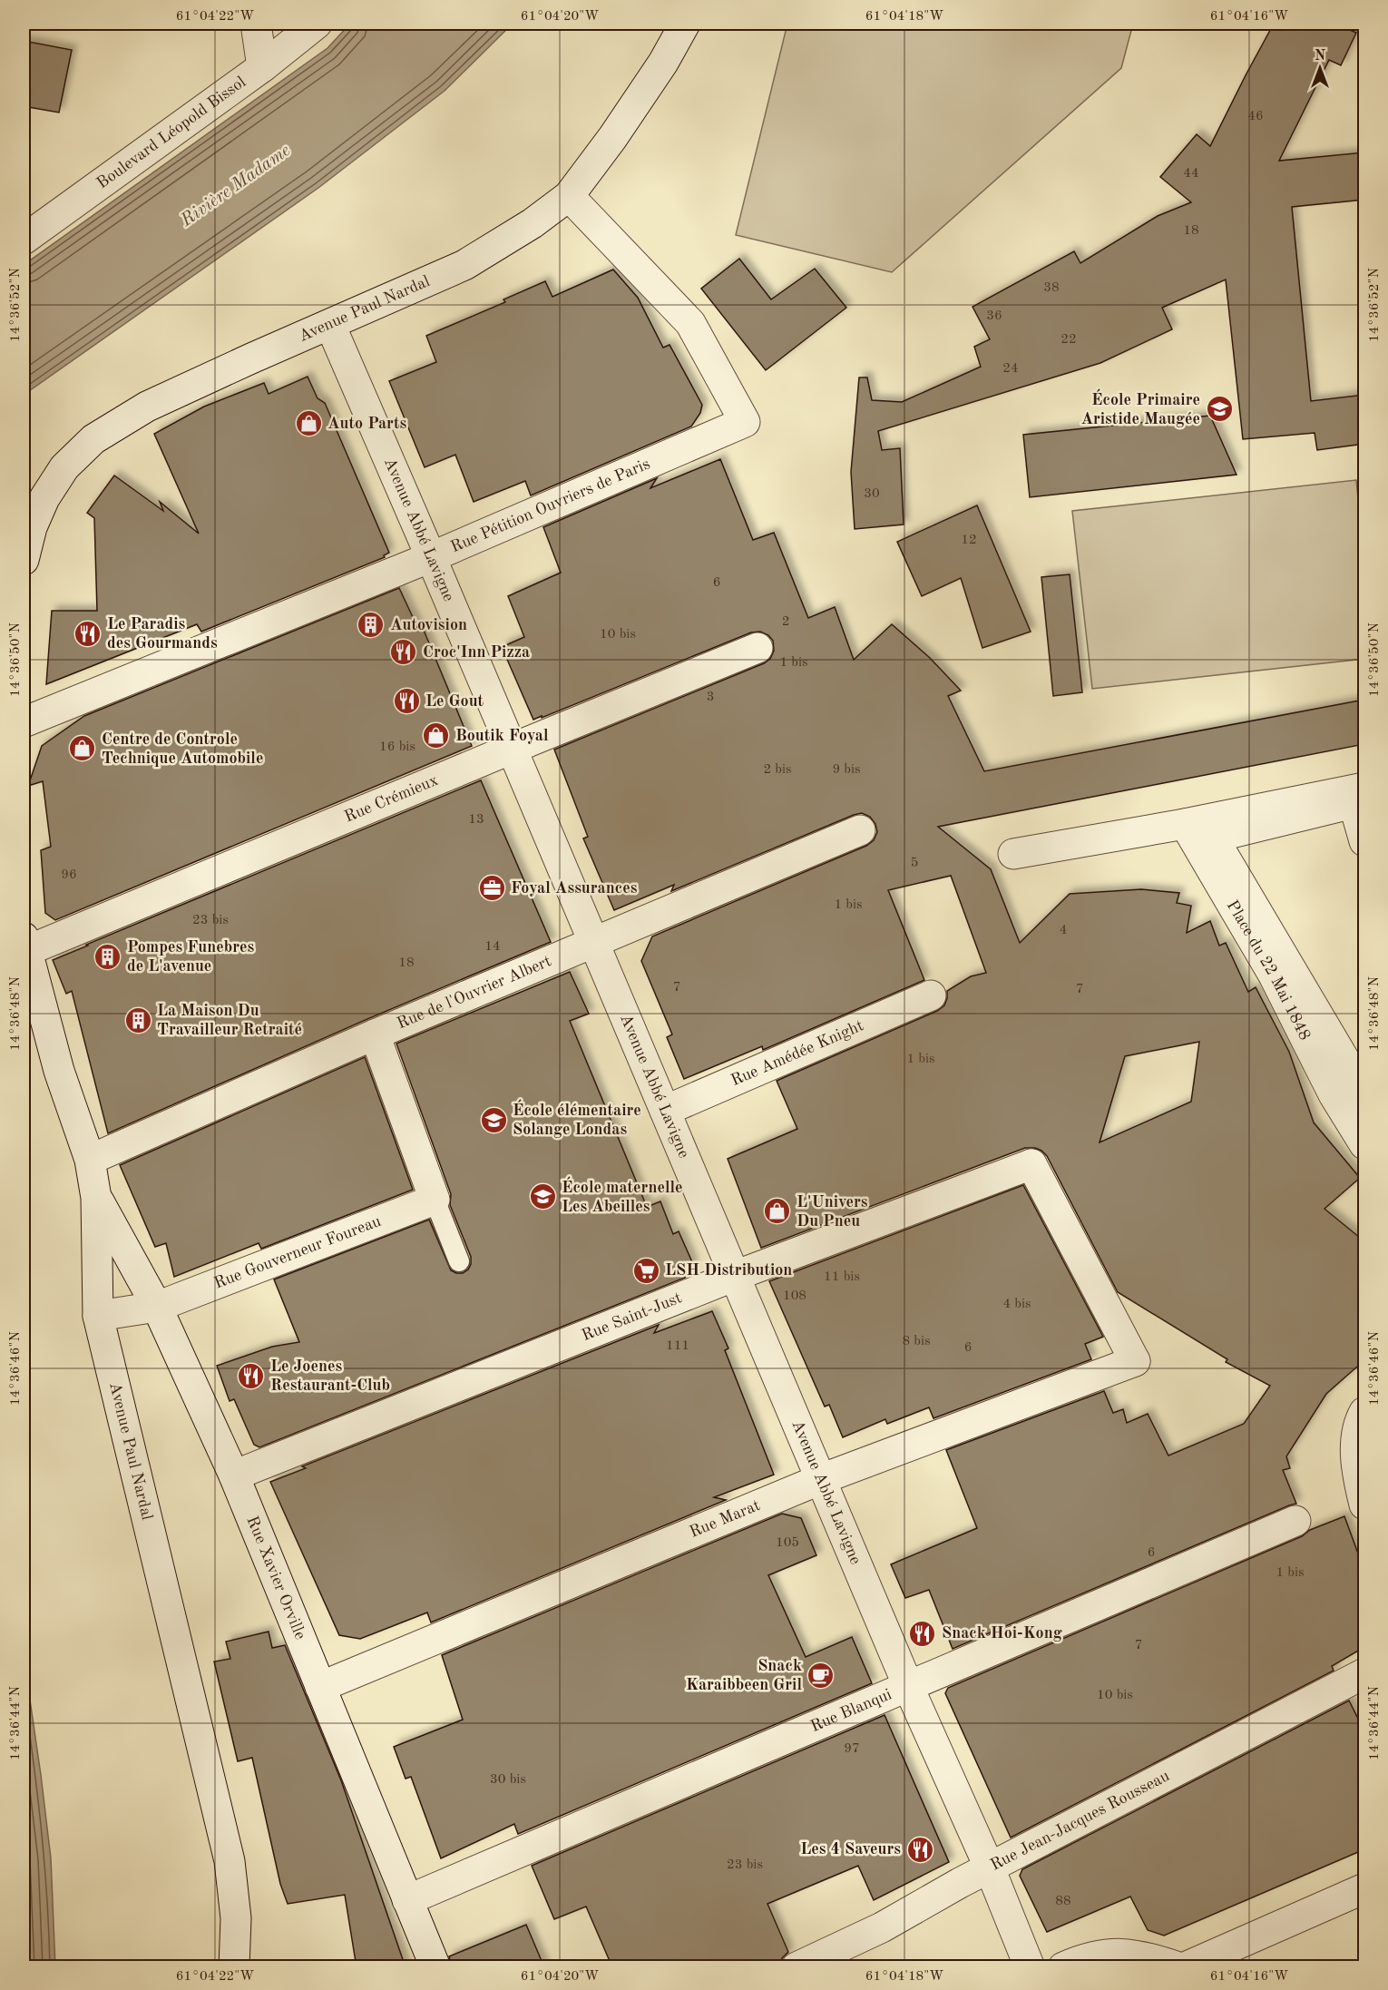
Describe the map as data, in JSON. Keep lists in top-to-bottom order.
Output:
{
  "streets": {
    "street": [
      "Boulevard Léopold Bissol",
      "Avenue Paul Nardal",
      "Rue Pétition Ouvriers de Paris",
      "Avenue Abbé Lavigne",
      "Rue Crémieux",
      "Place du 22 Mai 1848",
      "Rue de l'Ouvrier Albert",
      "Rue Amédée Knight",
      "Rue Gouverneur Foureau",
      "Rue Saint-Just",
      "Rue Marat",
      "Rue Xavier Orville",
      "Rue Blanqui",
      "Rue Jean-Jacques Rousseau"
    ]
  },
  "crossings": [
    ["Avenue Paul Nardal", "Rue Pétition Ouvriers de Paris"],
    ["Avenue Paul Nardal", "Avenue Abbé Lavigne"],
    ["Avenue Paul Nardal", "Rue Crémieux"],
    ["Avenue Paul Nardal", "Rue de l'Ouvrier Albert"],
    ["Avenue Paul Nardal", "Rue Gouverneur Foureau"],
    ["Avenue Paul Nardal", "Rue Xavier Orville"],
    ["Rue Pétition Ouvriers de Paris", "Avenue Abbé Lavigne"],
    ["Avenue Abbé Lavigne", "Rue Crémieux"],
    ["Avenue Abbé Lavigne", "Rue de l'Ouvrier Albert"],
    ["Avenue Abbé Lavigne", "Rue Amédée Knight"],
    ["Avenue Abbé Lavigne", "Rue Saint-Just"],
    ["Avenue Abbé Lavigne", "Rue Marat"],
    ["Avenue Abbé Lavigne", "Rue Blanqui"],
    ["Avenue Abbé Lavigne", "Rue Jean-Jacques Rousseau"],
    ["Rue Gouverneur Foureau", "Rue Xavier Orville"],
    ["Rue Saint-Just", "Rue Marat"],
    ["Rue Saint-Just", "Rue Xavier Orville"],
    ["Rue Marat", "Rue Xavier Orville"],
    ["Rue Xavier Orville", "Rue Blanqui"]
  ],
  "water": ["Rivière Madame"],
  "places": {
    "school or university": ["École Primaire Aristide Maugée", "École élémentaire Solange Londas", "École maternelle Les Abeilles"],
    "shop": [
      "Auto Parts",
      "Boutik Foyal",
      "Centre de Controle Technique Automobile",
      "L'Univers Du Pneu"
    ],
    "building": ["Autovision", "Pompes Funebres de L'avenue", "La Maison Du Travailleur Retraité"],
    "restaurant": [
      "Le Paradis des Gourmands",
      "Croc'Inn Pizza",
      "Le Gout",
      "Le Joenes Restaurant-Club",
      "Snack Hoi-Kong",
      "Les 4 Saveurs"
    ],
    "office": ["Foyal Assurances"],
    "supermarket": ["LSH Distribution"],
    "cafe": ["Snack Karaibbeen Gril"]
  },
  "house_numbers": [
    "46",
    "44",
    "18",
    "38",
    "36",
    "22",
    "24",
    "30",
    "12",
    "6",
    "2",
    "10 bis",
    "1 bis",
    "3",
    "16 bis",
    "2 bis",
    "9 bis",
    "13",
    "5",
    "96",
    "1 bis",
    "23 bis",
    "4",
    "14",
    "18",
    "7",
    "7",
    "1 bis",
    "11 bis",
    "108",
    "4 bis",
    "8 bis",
    "111",
    "6",
    "105",
    "6",
    "1 bis",
    "7",
    "10 bis",
    "97",
    "30 bis",
    "23 bis",
    "88"
  ],
  "north": "top",
  "coordinates": [
    "61°04'22\"W",
    "61°04'20\"W",
    "61°04'18\"W",
    "61°04'16\"W",
    "14°36'52\"N",
    "14°36'50\"N",
    "14°36'48\"N",
    "14°36'46\"N",
    "14°36'44\"N"
  ]
}
